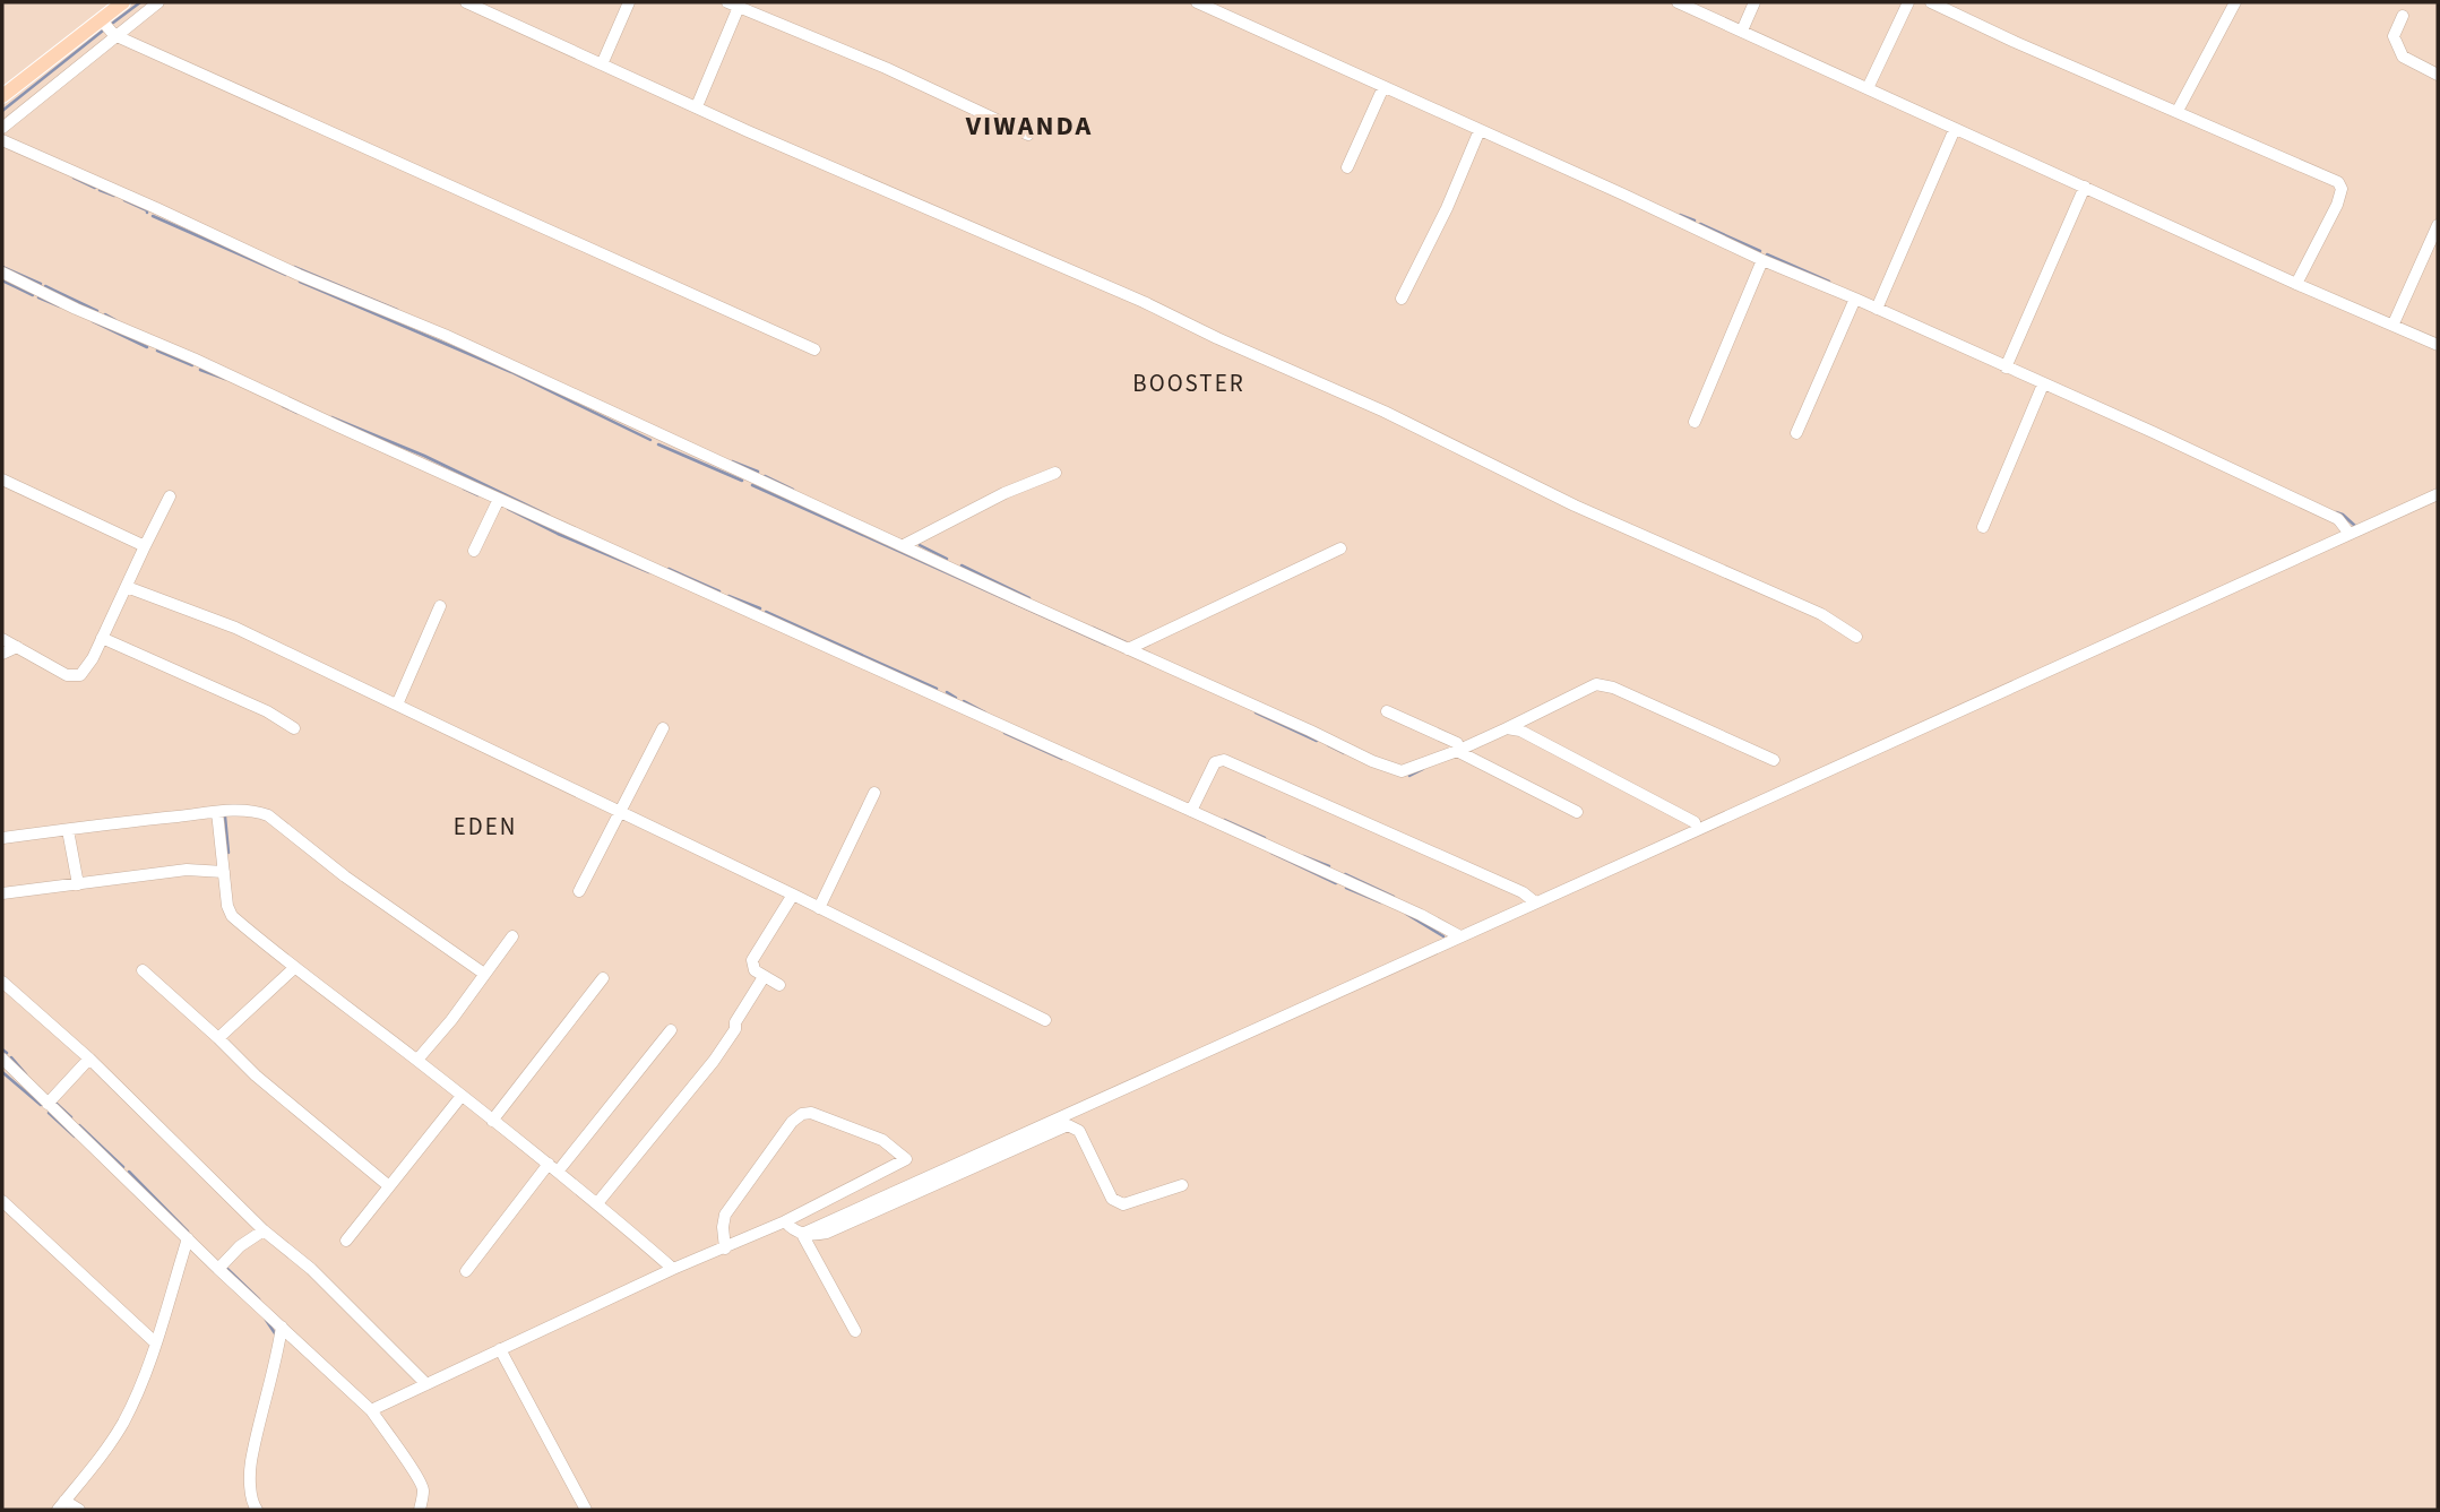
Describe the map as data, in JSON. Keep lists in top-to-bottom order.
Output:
{
  "districts": ["VIWANDA", "BOOSTER", "EDEN"]
}
